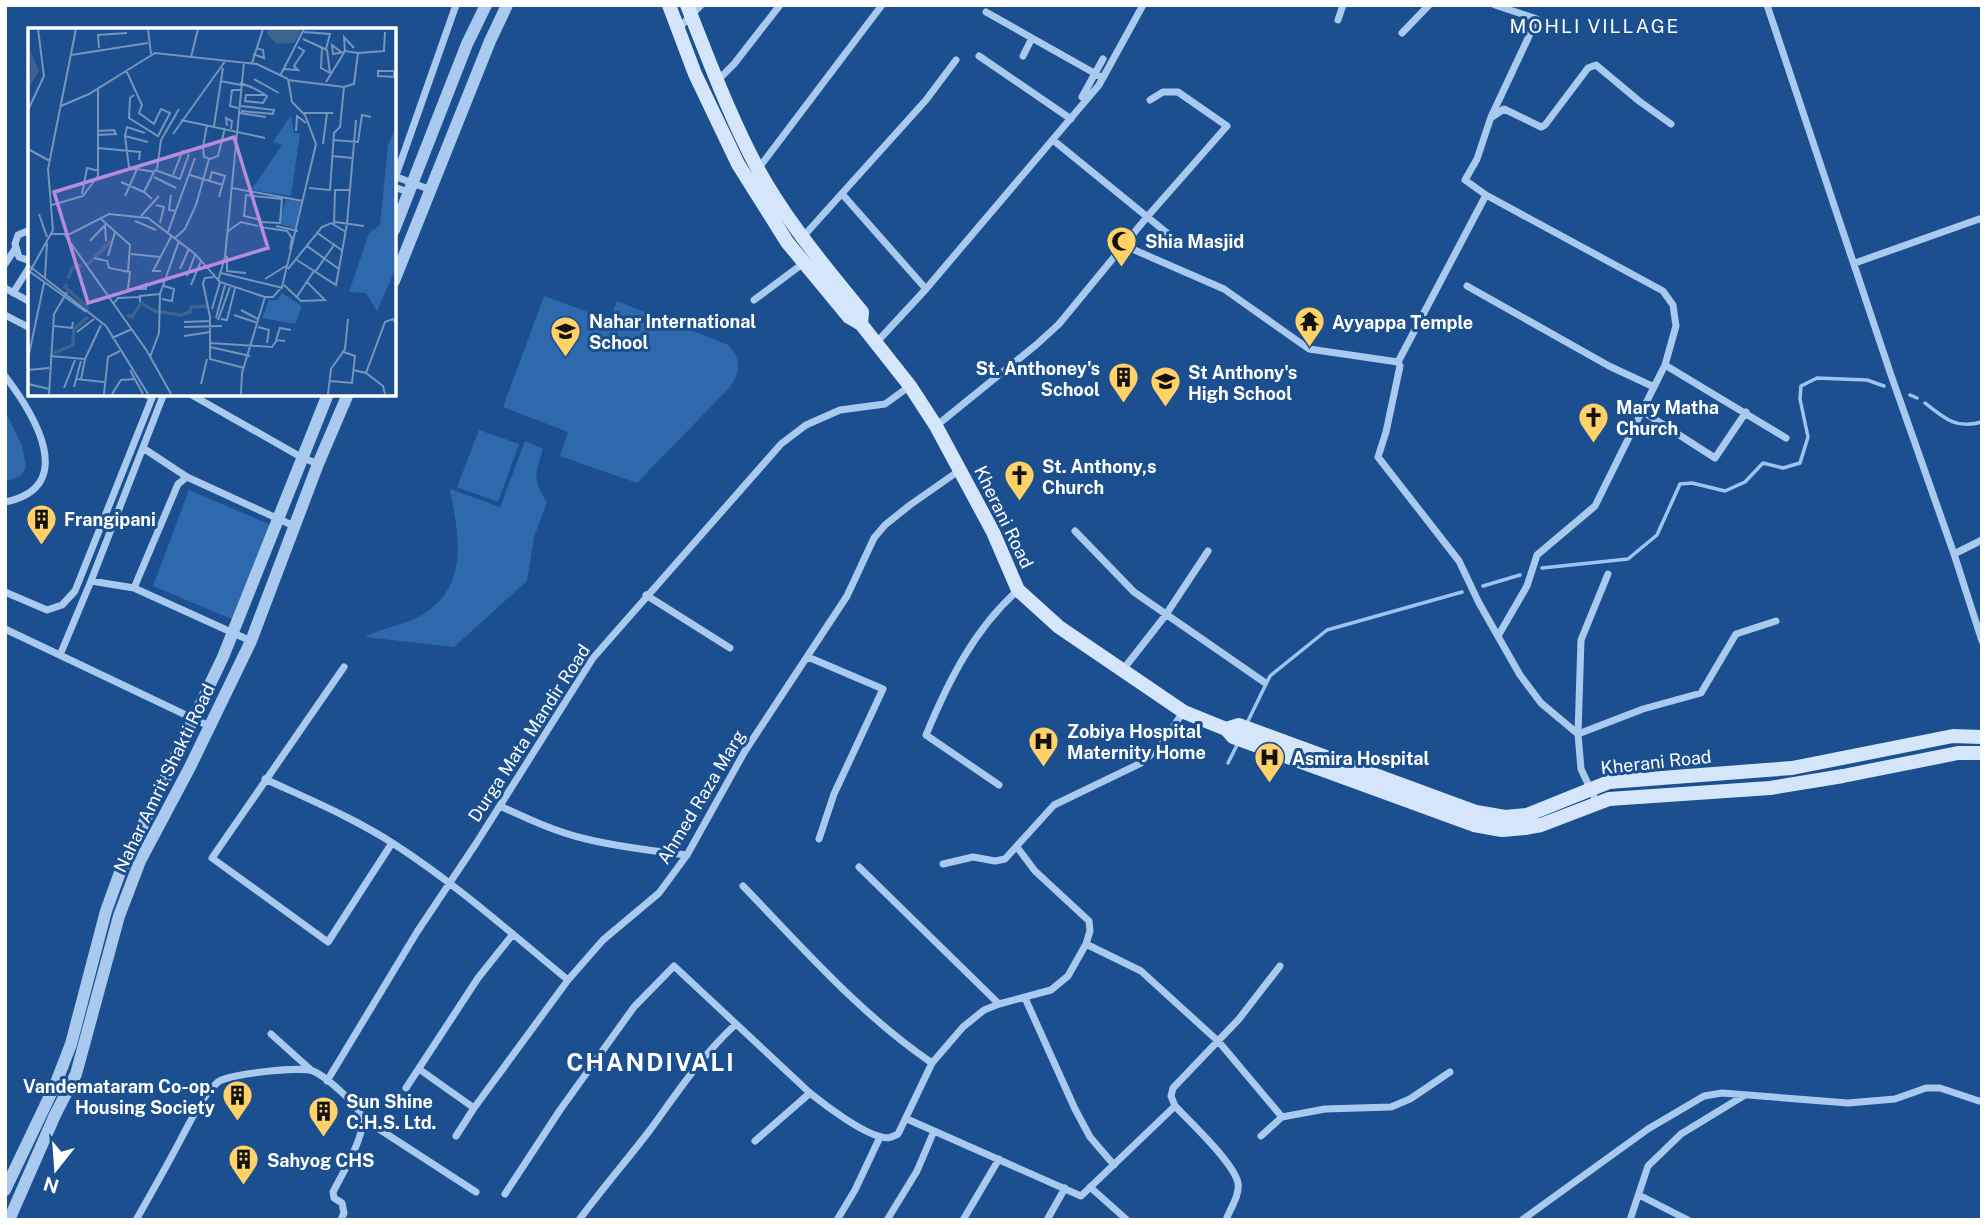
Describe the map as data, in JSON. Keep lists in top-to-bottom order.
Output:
{
  "streets": {
    "main road": ["Kherani Road"],
    "street": ["Durga Mata Mandir Road", "Nahar Amrit Shakti Road", "Ahmed Raza Marg"]
  },
  "crossings": [
    ["Kherani Road", "Durga Mata Mandir Road"],
    ["Kherani Road", "Ahmed Raza Marg"]
  ],
  "districts": ["MOHLI VILLAGE", "CHANDIVALI"],
  "places": {
    "mosque": ["Shia Masjid"],
    "temple": ["Ayyappa Temple"],
    "school or university": ["Nahar International School", "St Anthony's High School"],
    "building": [
      "St. Anthoney's School",
      "Frangipani",
      "Vandemataram Co-op. Housing Society",
      "Sun Shine C.H.S. Ltd.",
      "Sahyog CHS"
    ],
    "church": ["Mary Matha Church", "St. Anthony,s Church"],
    "hospital": ["Zobiya Hospital Maternity Home", "Asmira Hospital"]
  },
  "north": "bottom"
}
